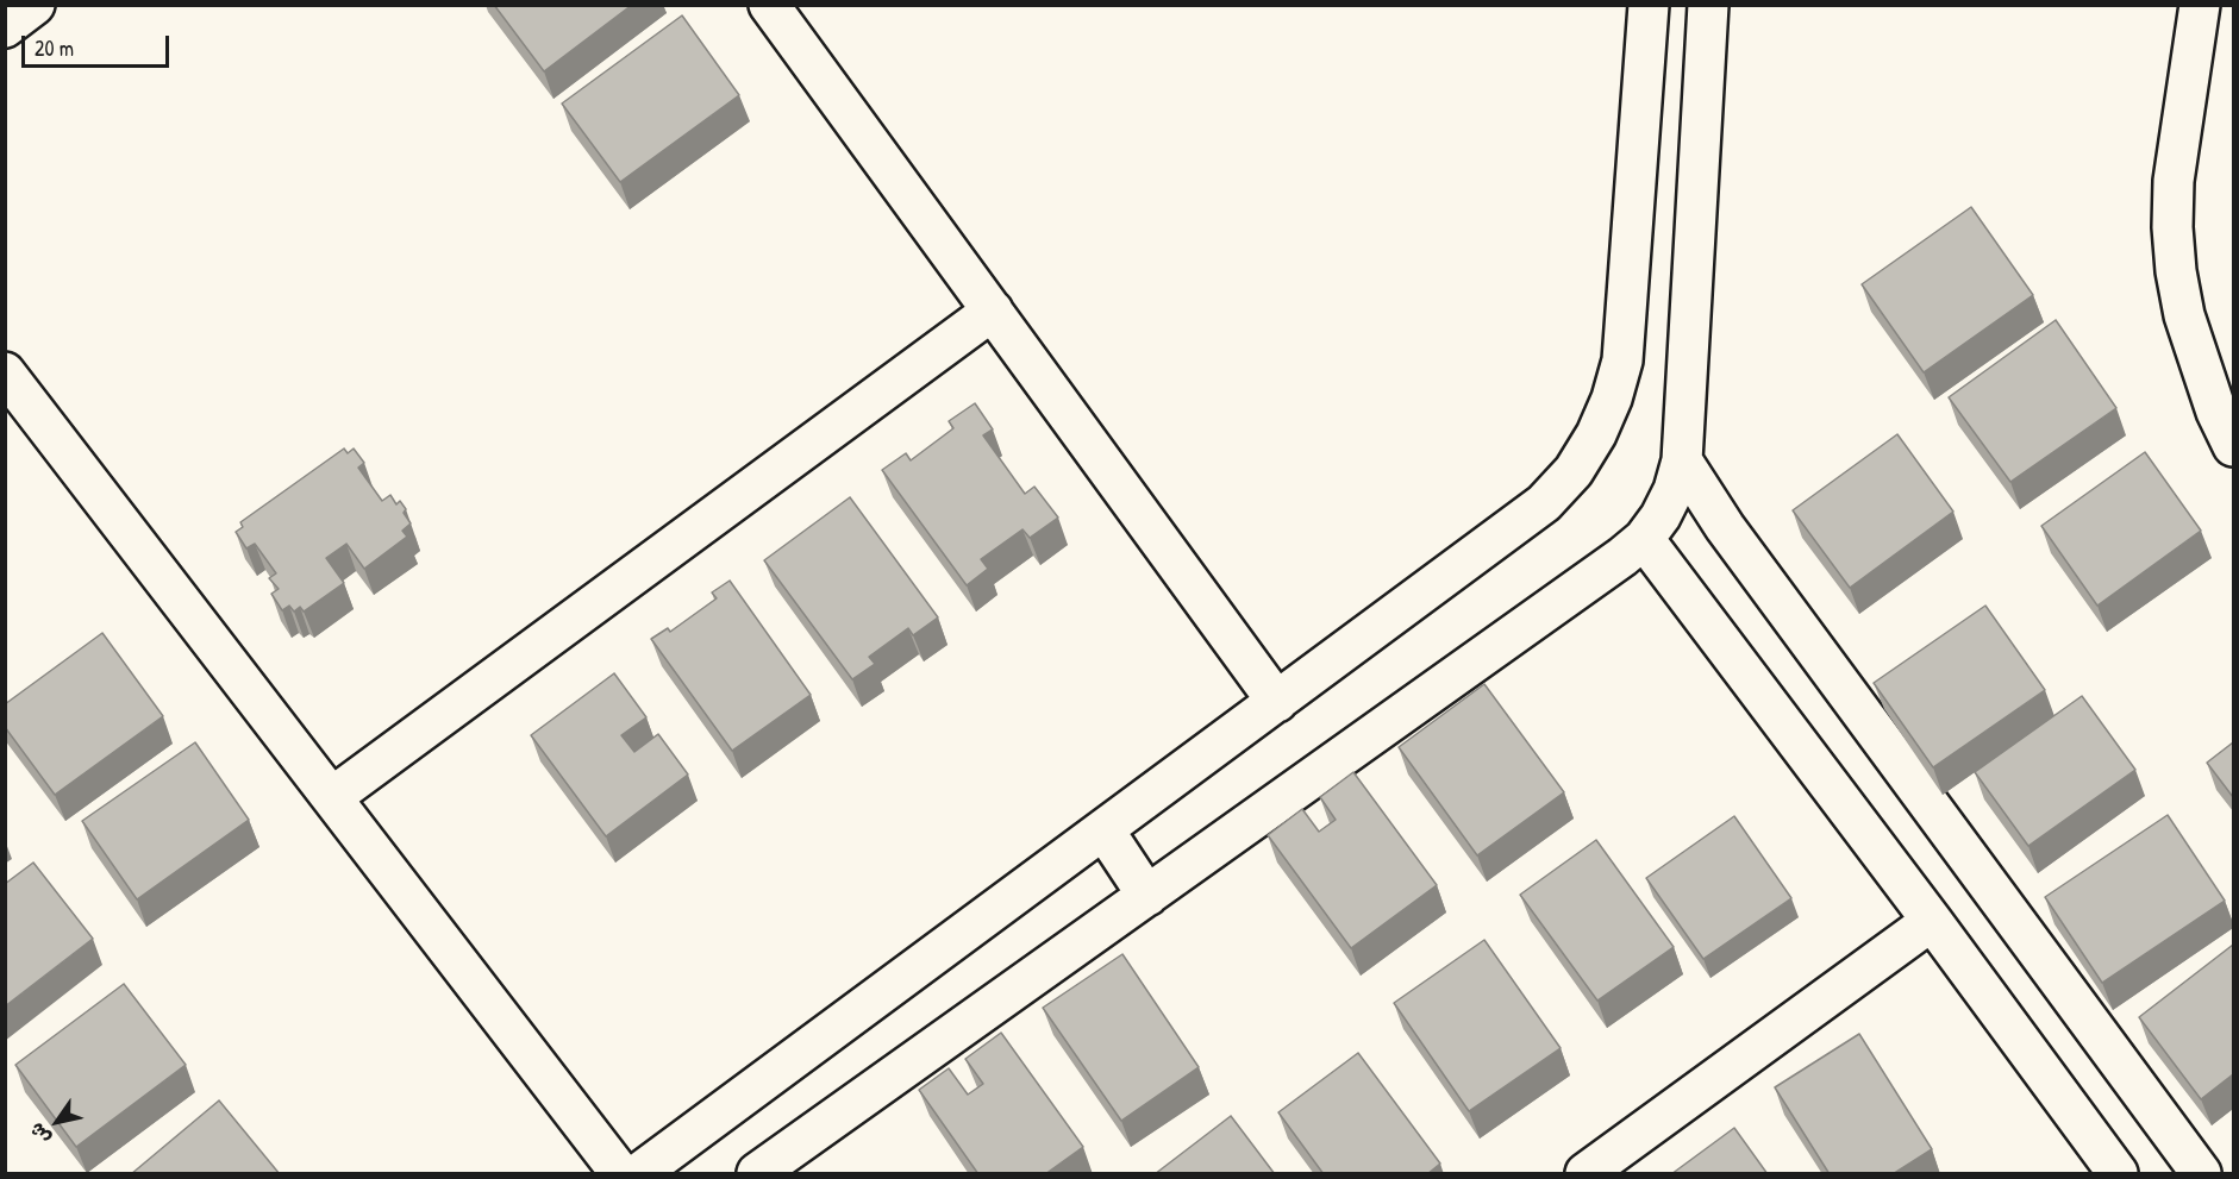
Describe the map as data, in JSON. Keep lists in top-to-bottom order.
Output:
{
  "scale_bar": "20 m",
  "north": "bottom left"
}
